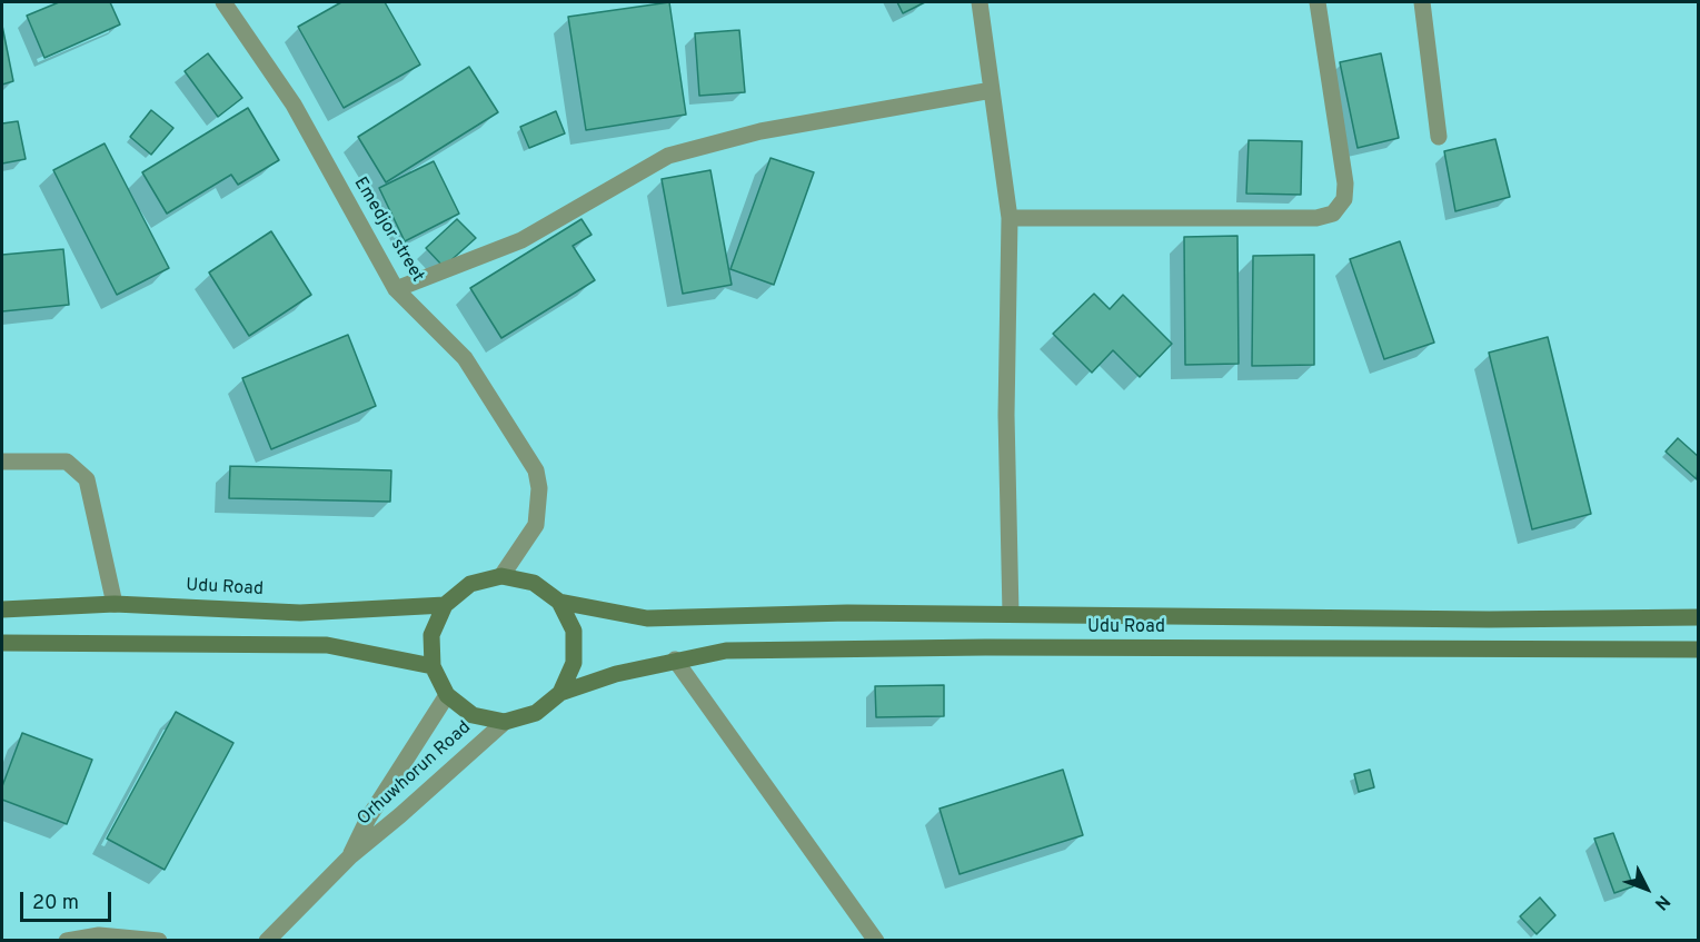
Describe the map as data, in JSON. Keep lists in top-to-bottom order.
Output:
{
  "streets": {
    "main road": ["Udu Road"],
    "street": ["Emedjor street", "Orhuwhorun Road"]
  },
  "crossings": [
    ["Emedjor street", "Udu Road"],
    ["Emedjor street", "Orhuwhorun Road"],
    ["Udu Road", "Orhuwhorun Road"]
  ],
  "scale_bar": "20 m",
  "north": "bottom right"
}
